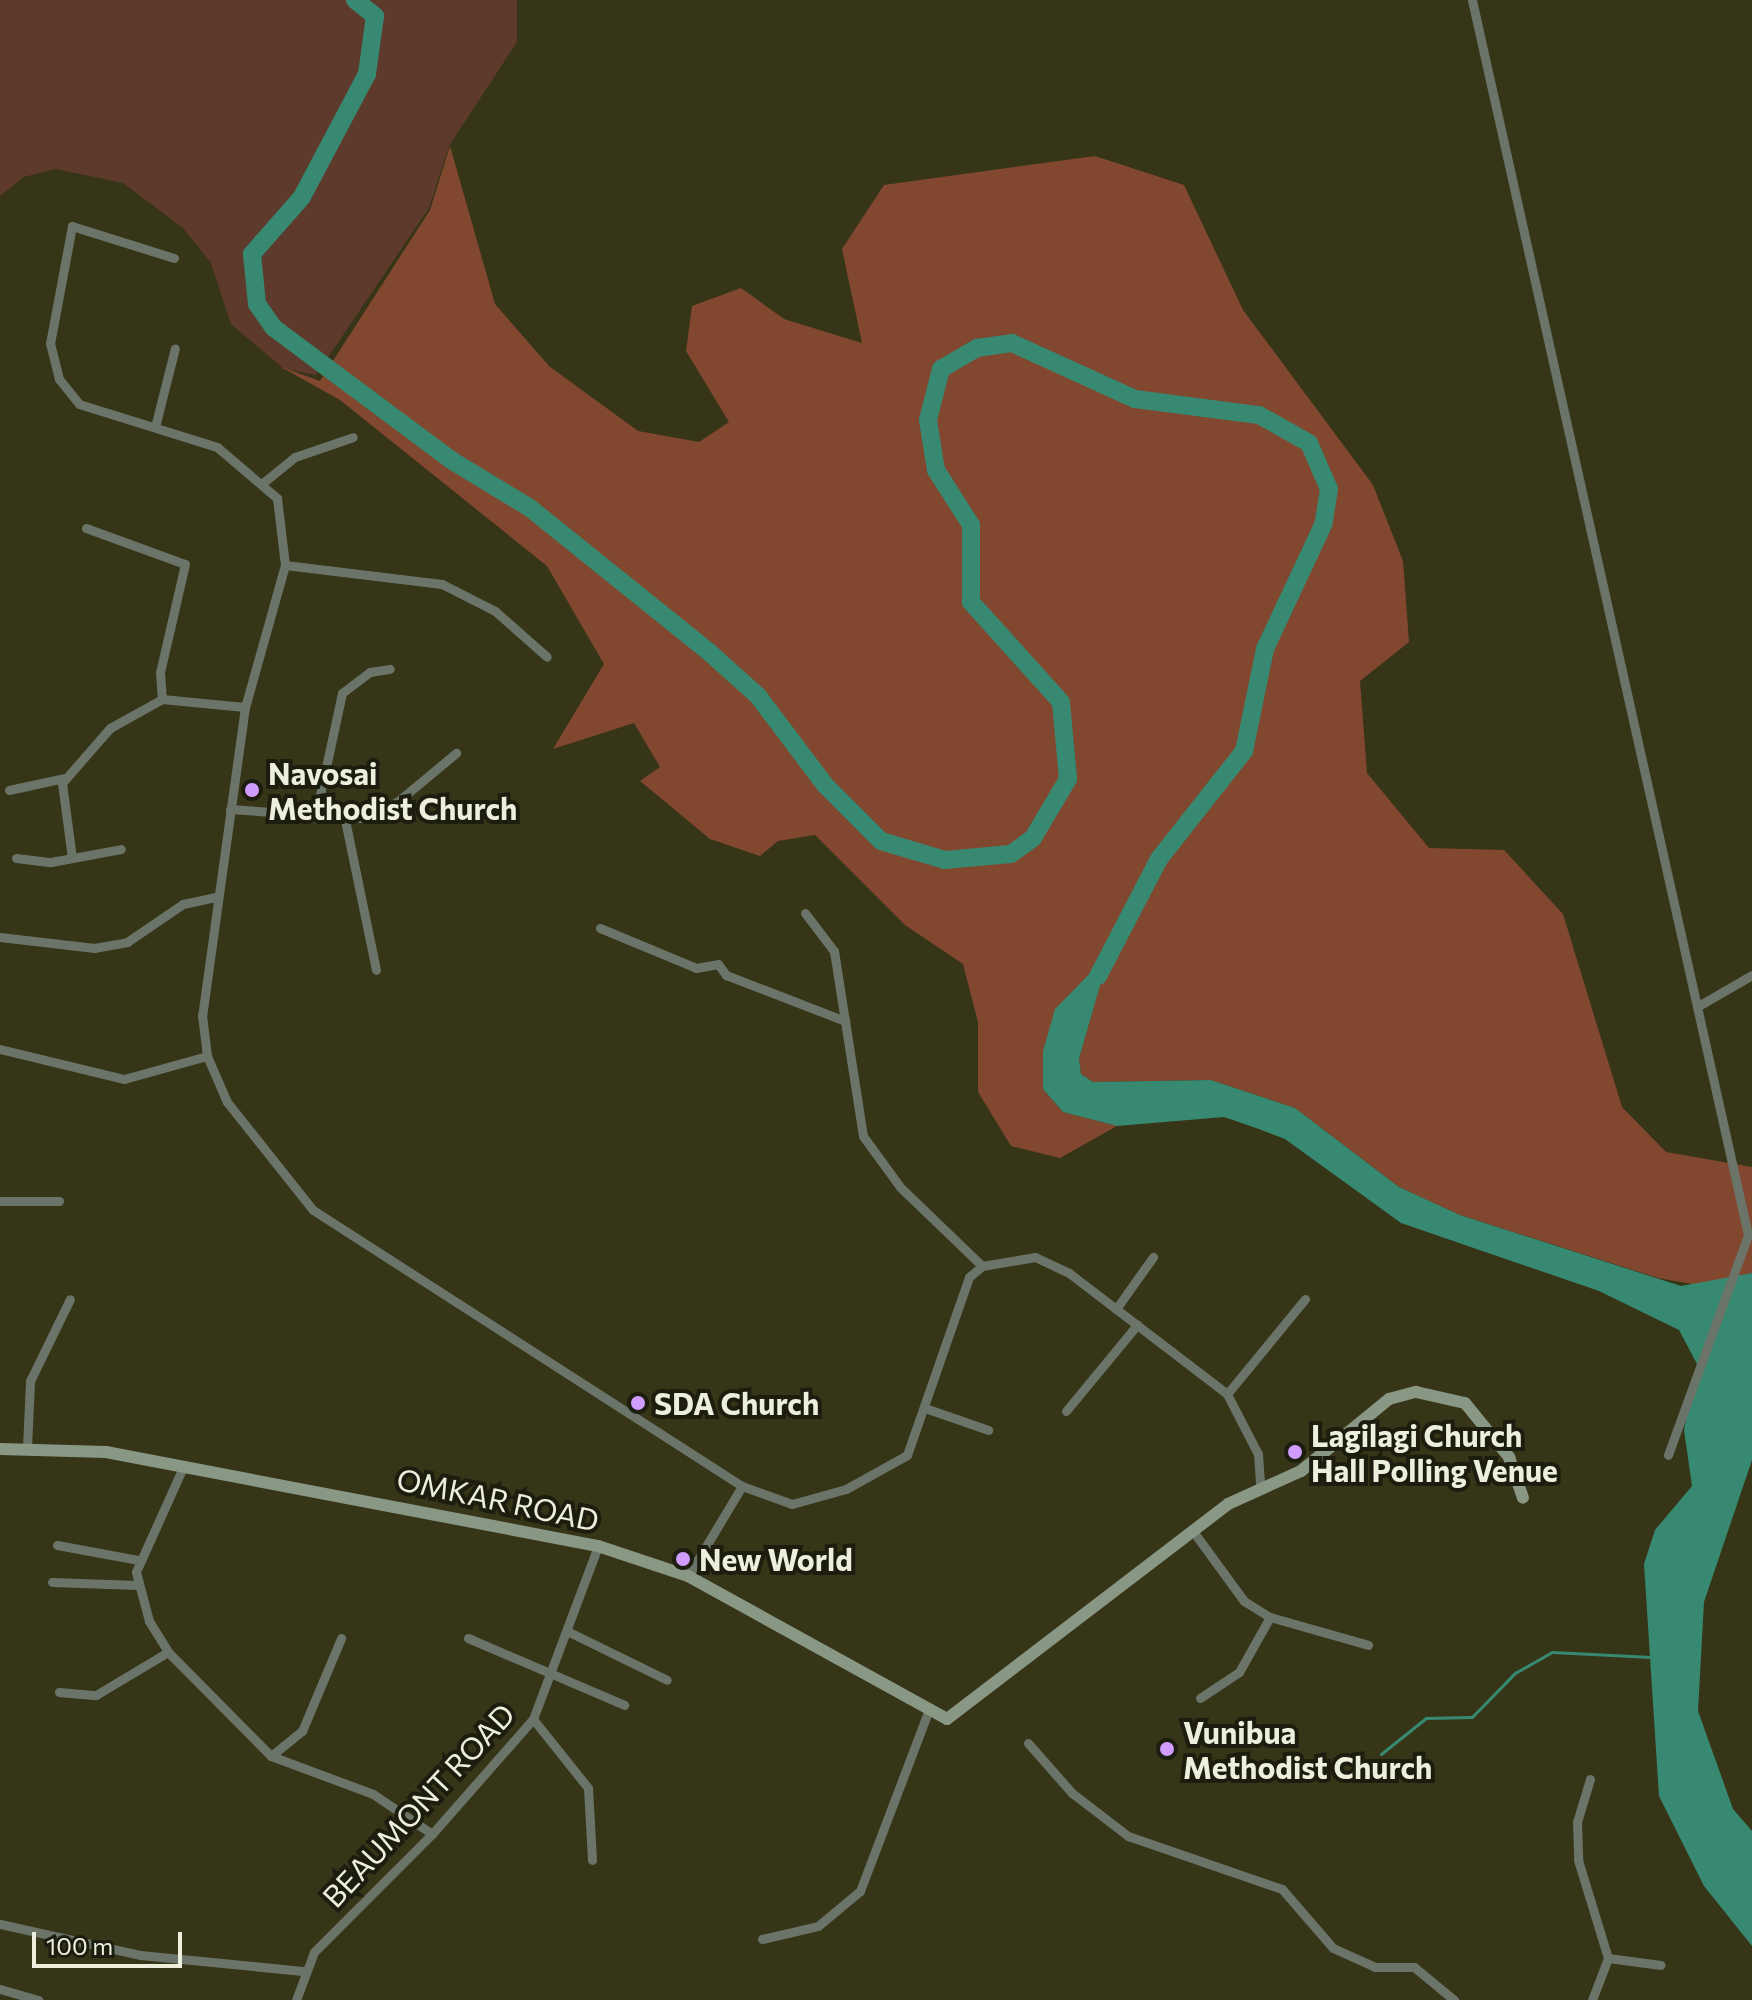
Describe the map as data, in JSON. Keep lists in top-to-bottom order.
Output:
{
  "streets": {
    "street": ["OMKAR ROAD", "BEAUMONT ROAD"]
  },
  "crossings": [
    ["OMKAR ROAD", "BEAUMONT ROAD"]
  ],
  "places": [
    "Navosai Methodist Church",
    "SDA Church",
    "Lagilagi Church Hall Polling Venue",
    "New World",
    "Vunibua Methodist Church"
  ],
  "scale_bar": "100 m"
}
